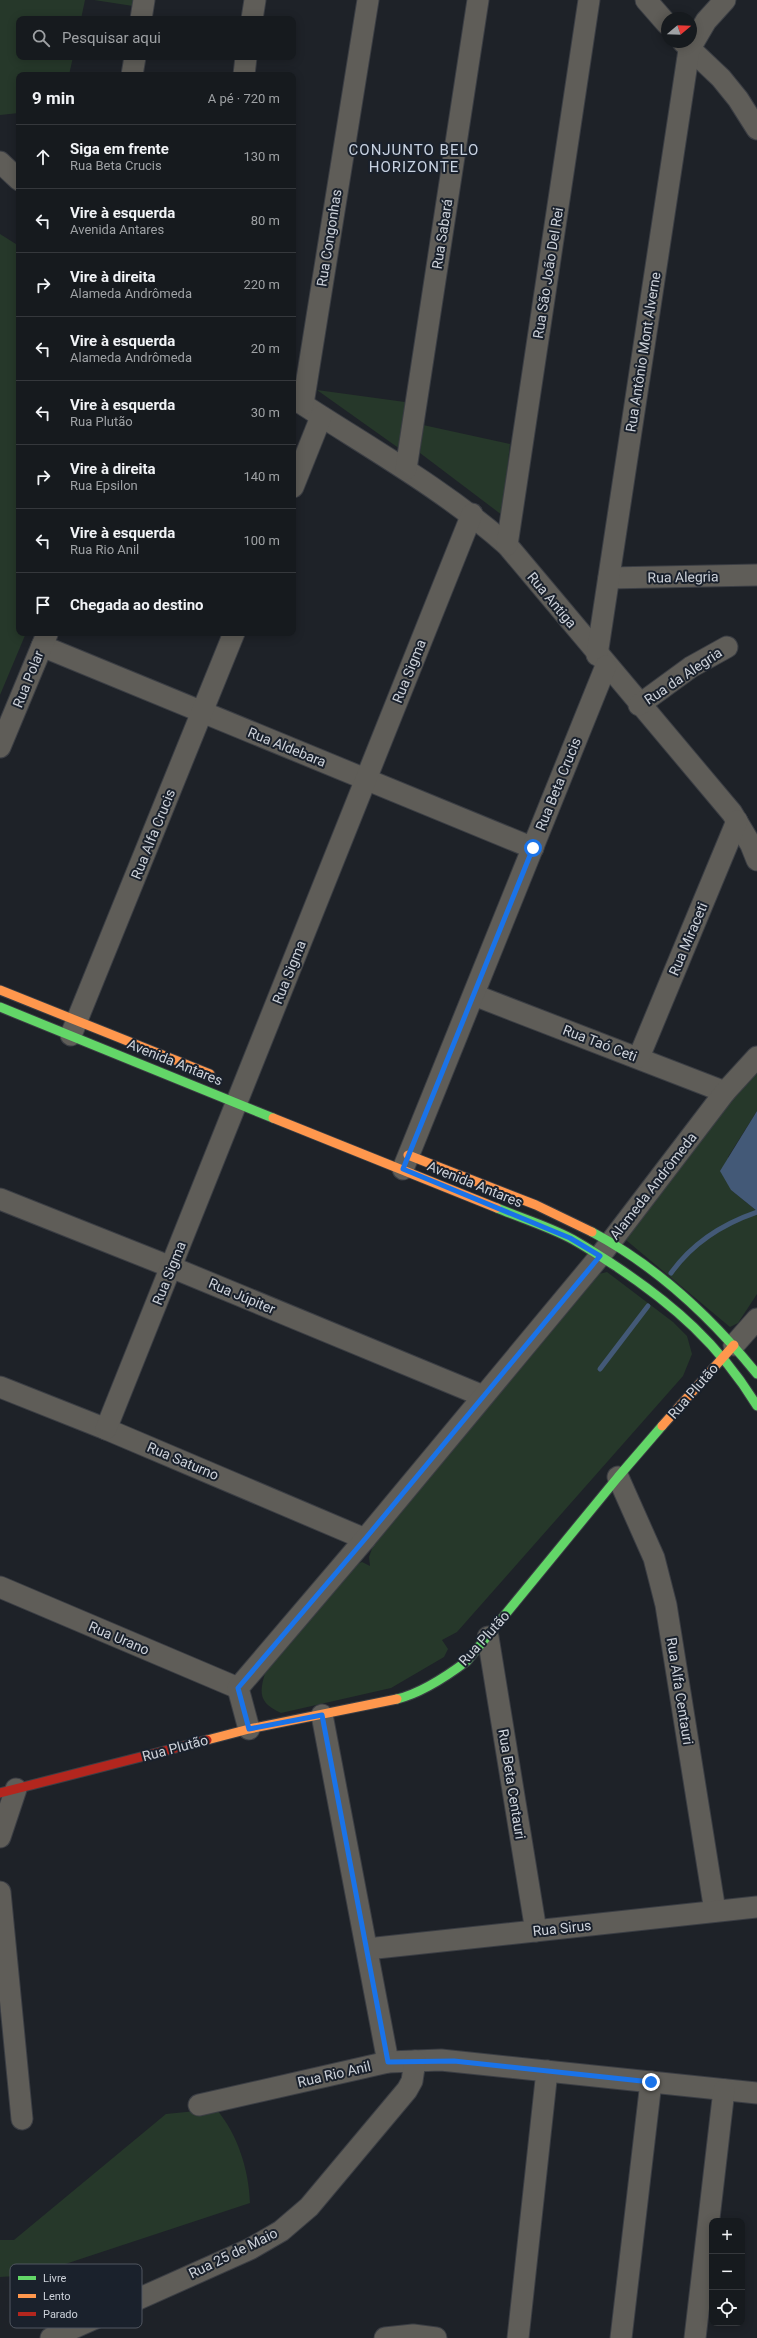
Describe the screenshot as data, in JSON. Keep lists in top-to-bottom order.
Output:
{
  "streets": {
    "main road": ["Avenida Antares", "Rua Plutão"],
    "street": [
      "Rua Sabará",
      "Rua Congonhas",
      "Rua São João Del Rei",
      "Rua Antônio Mont Alverne",
      "Rua Alegria",
      "Rua Antiga",
      "Rua Sigma",
      "Rua da Alegria",
      "Rua Polar",
      "Rua Aldebara",
      "Rua Beta Crucis",
      "Rua Alfa Crucis",
      "Rua Miraceti",
      "Rua Taó Ceti",
      "Alameda Andrômeda",
      "Rua Júpiter",
      "Rua Saturno",
      "Rua Urano",
      "Rua Alfa Centauri",
      "Rua Beta Centauri",
      "Rua Sirus",
      "Rua Rio Anil",
      "Rua 25 de Maio"
    ]
  },
  "crossings": [
    ["Rua Sabará", "Rua Antiga"],
    ["Rua Congonhas", "Rua Antiga"],
    ["Rua São João Del Rei", "Rua Antiga"],
    ["Rua Antônio Mont Alverne", "Rua Alegria"],
    ["Rua Antônio Mont Alverne", "Rua Antiga"],
    ["Rua Antônio Mont Alverne", "Rua Beta Crucis"],
    ["Rua Antiga", "Rua Sigma"],
    ["Rua Antiga", "Rua da Alegria"],
    ["Rua Antiga", "Rua Beta Crucis"],
    ["Rua Antiga", "Rua Miraceti"],
    ["Rua Sigma", "Rua Aldebara"],
    ["Rua Sigma", "Avenida Antares"],
    ["Rua Sigma", "Rua Júpiter"],
    ["Rua Sigma", "Rua Saturno"],
    ["Rua Polar", "Rua Aldebara"],
    ["Rua Aldebara", "Rua Beta Crucis"],
    ["Rua Aldebara", "Rua Alfa Crucis"],
    ["Rua Beta Crucis", "Rua Taó Ceti"],
    ["Rua Beta Crucis", "Avenida Antares"],
    ["Rua Alfa Crucis", "Avenida Antares"],
    ["Rua Miraceti", "Rua Taó Ceti"],
    ["Rua Taó Ceti", "Alameda Andrômeda"],
    ["Avenida Antares", "Alameda Andrômeda"],
    ["Avenida Antares", "Rua Plutão"],
    ["Alameda Andrômeda", "Rua Júpiter"],
    ["Alameda Andrômeda", "Rua Saturno"],
    ["Alameda Andrômeda", "Rua Urano"],
    ["Rua Plutão", "Rua Alfa Centauri"],
    ["Rua Plutão", "Rua Beta Centauri"],
    ["Rua Alfa Centauri", "Rua Sirus"],
    ["Rua Beta Centauri", "Rua Sirus"],
    ["Rua Rio Anil", "Rua 25 de Maio"]
  ],
  "districts": ["CONJUNTO BELO HORIZONTE"],
  "legend": ["Livre", "Lento", "Parado"],
  "north": "right",
  "page": {
    "search": "Pesquisar aqui",
    "heading": ["9 min", "A pé · 720 m"],
    "list": [
      ["Siga em frente", "Rua Beta Crucis", "130 m"],
      ["Vire à esquerda", "Avenida Antares", "80 m"],
      ["Vire à direita", "Alameda Andrômeda", "220 m"],
      ["Vire à esquerda", "Alameda Andrômeda", "20 m"],
      ["Vire à esquerda", "Rua Plutão", "30 m"],
      ["Vire à direita", "Rua Epsilon", "140 m"],
      ["Vire à esquerda", "Rua Rio Anil", "100 m"],
      "Chegada ao destino"
    ],
    "map_buttons": ["+", "−"]
  }
}
